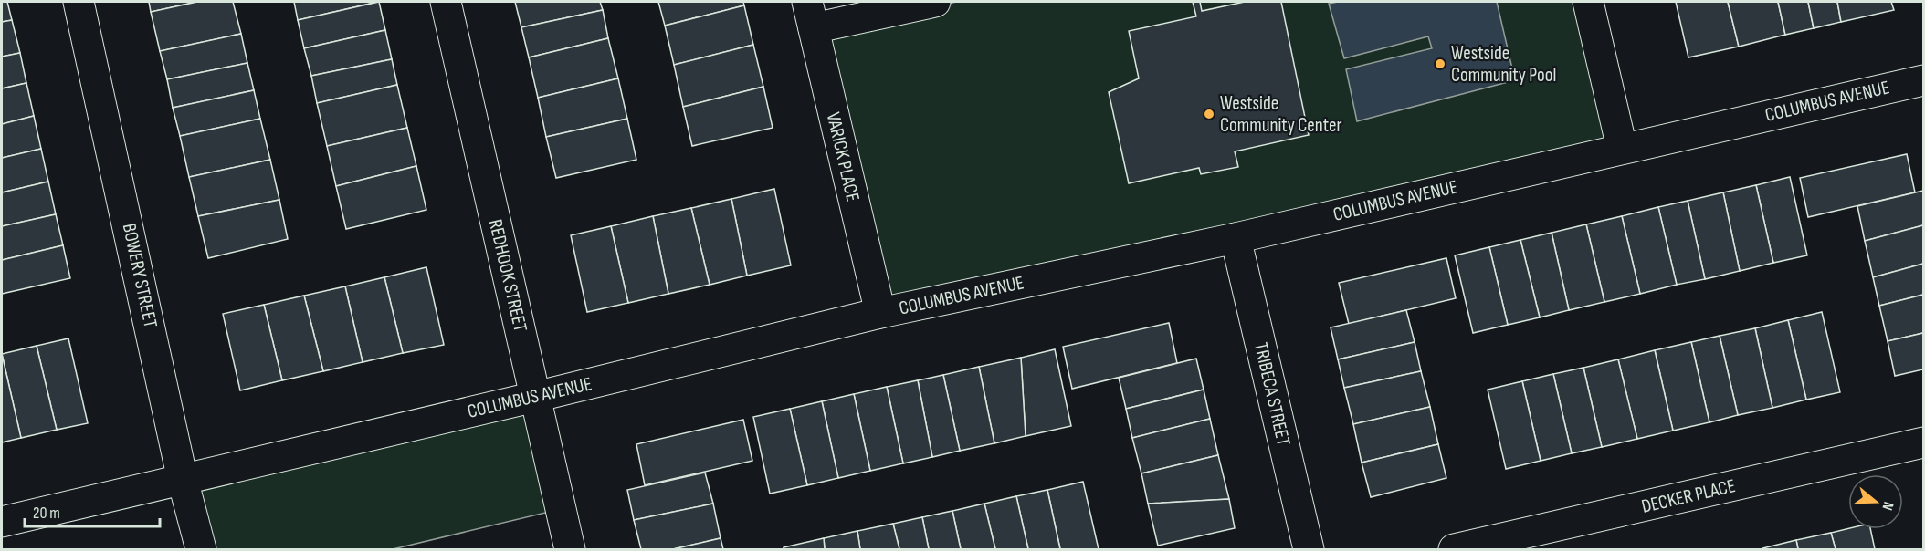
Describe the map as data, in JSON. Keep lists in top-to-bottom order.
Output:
{
  "streets": {
    "street": [
      "COLUMBUS AVENUE",
      "VARICK PLACE",
      "BOWERY STREET",
      "REDHOOK STREET",
      "TRIBECA STREET",
      "DECKER PLACE"
    ]
  },
  "crossings": [
    ["COLUMBUS AVENUE", "VARICK PLACE"],
    ["COLUMBUS AVENUE", "BOWERY STREET"],
    ["COLUMBUS AVENUE", "REDHOOK STREET"],
    ["COLUMBUS AVENUE", "TRIBECA STREET"]
  ],
  "places": ["Westside Community Pool", "Westside Community Center"],
  "scale_bar": "20 m",
  "north": "right"
}
